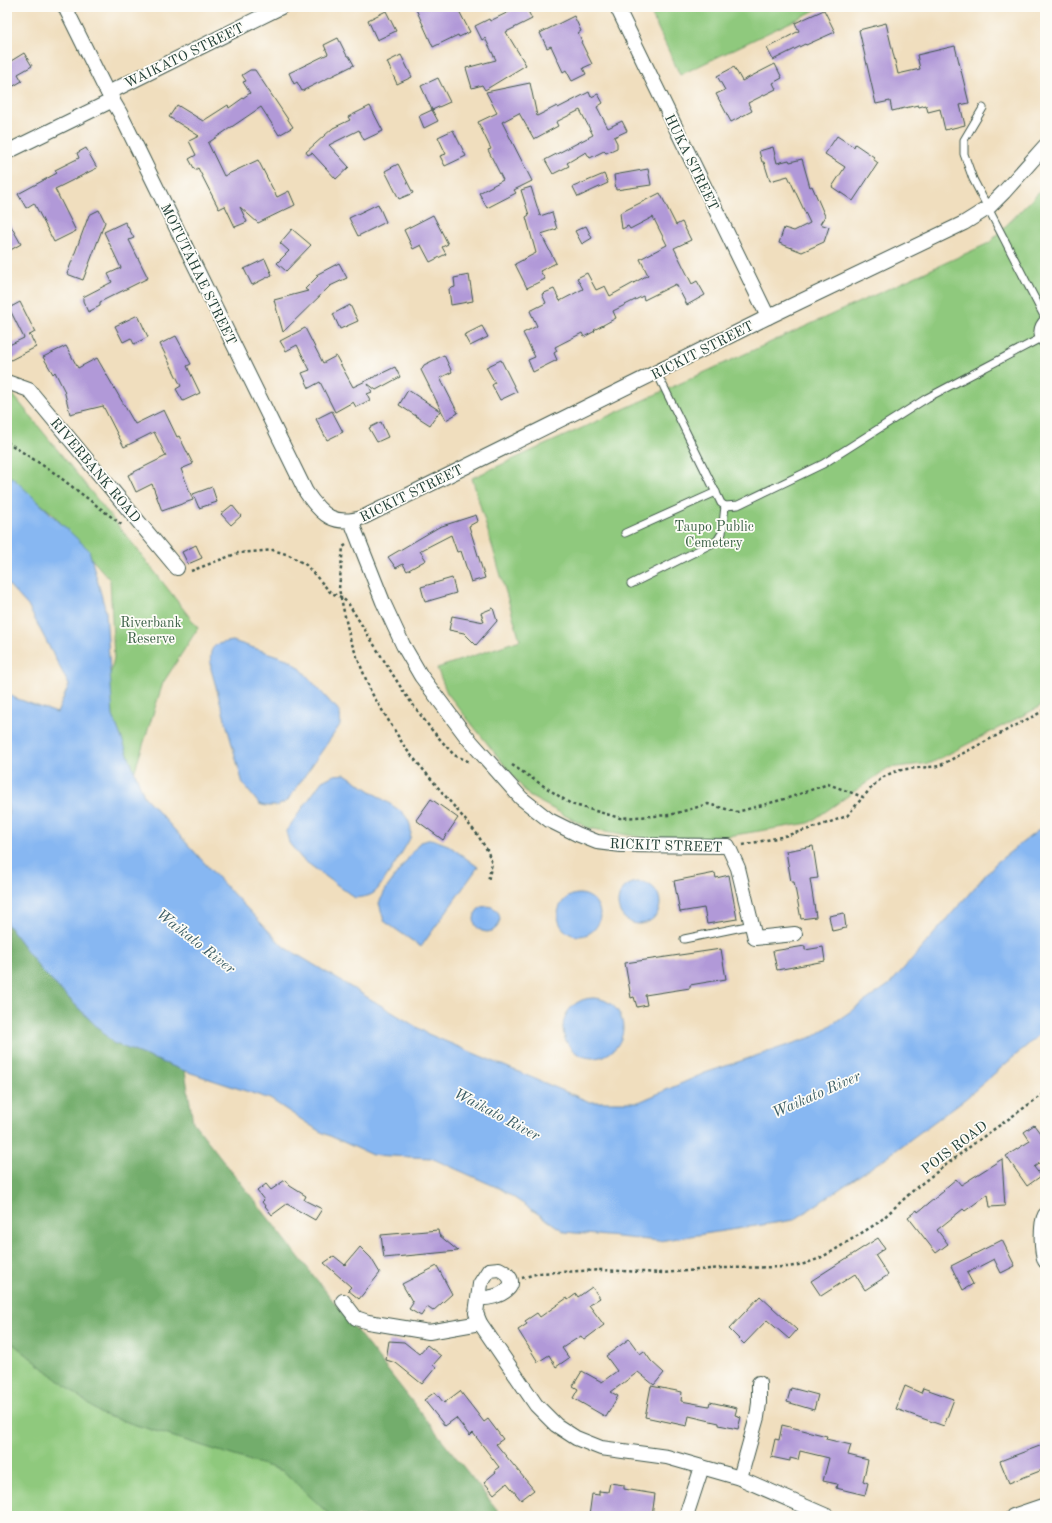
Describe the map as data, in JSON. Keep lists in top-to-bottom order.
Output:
{
  "streets": {
    "street": [
      "WAIKATO STREET",
      "HUKA STREET",
      "MOTUTĀHAE STREET",
      "RICKIT STREET",
      "RIVERBANK ROAD"
    ],
    "path": ["POIS ROAD"]
  },
  "crossings": [
    ["WAIKATO STREET", "MOTUTĀHAE STREET"],
    ["HUKA STREET", "RICKIT STREET"],
    ["MOTUTĀHAE STREET", "RICKIT STREET"]
  ],
  "water": ["Waikato River"],
  "parks": ["Taupo Public Cemetery", "Riverbank Reserve"]
}
